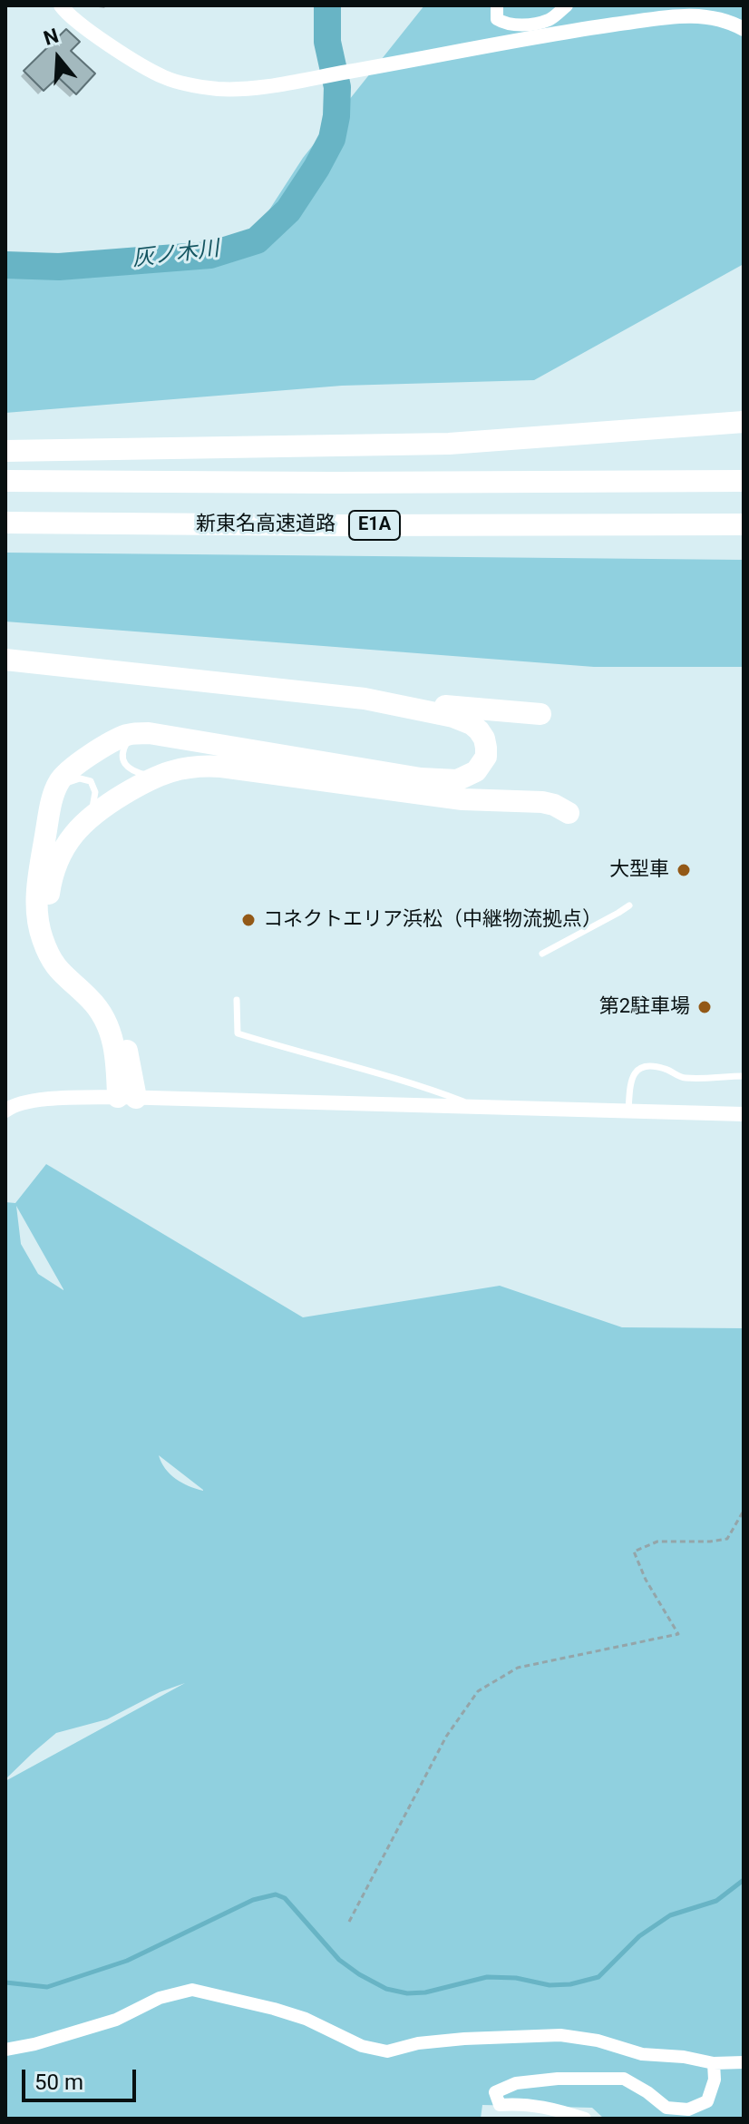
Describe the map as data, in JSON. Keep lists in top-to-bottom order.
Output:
{
  "streets": {
    "highway": ["新東名高速道路", "E1A"]
  },
  "water": ["灰ノ木川"],
  "places": ["大型車", "コネクトエリア浜松（中継物流拠点）", "第2駐車場"],
  "scale_bar": "50 m",
  "north": "top"
}
